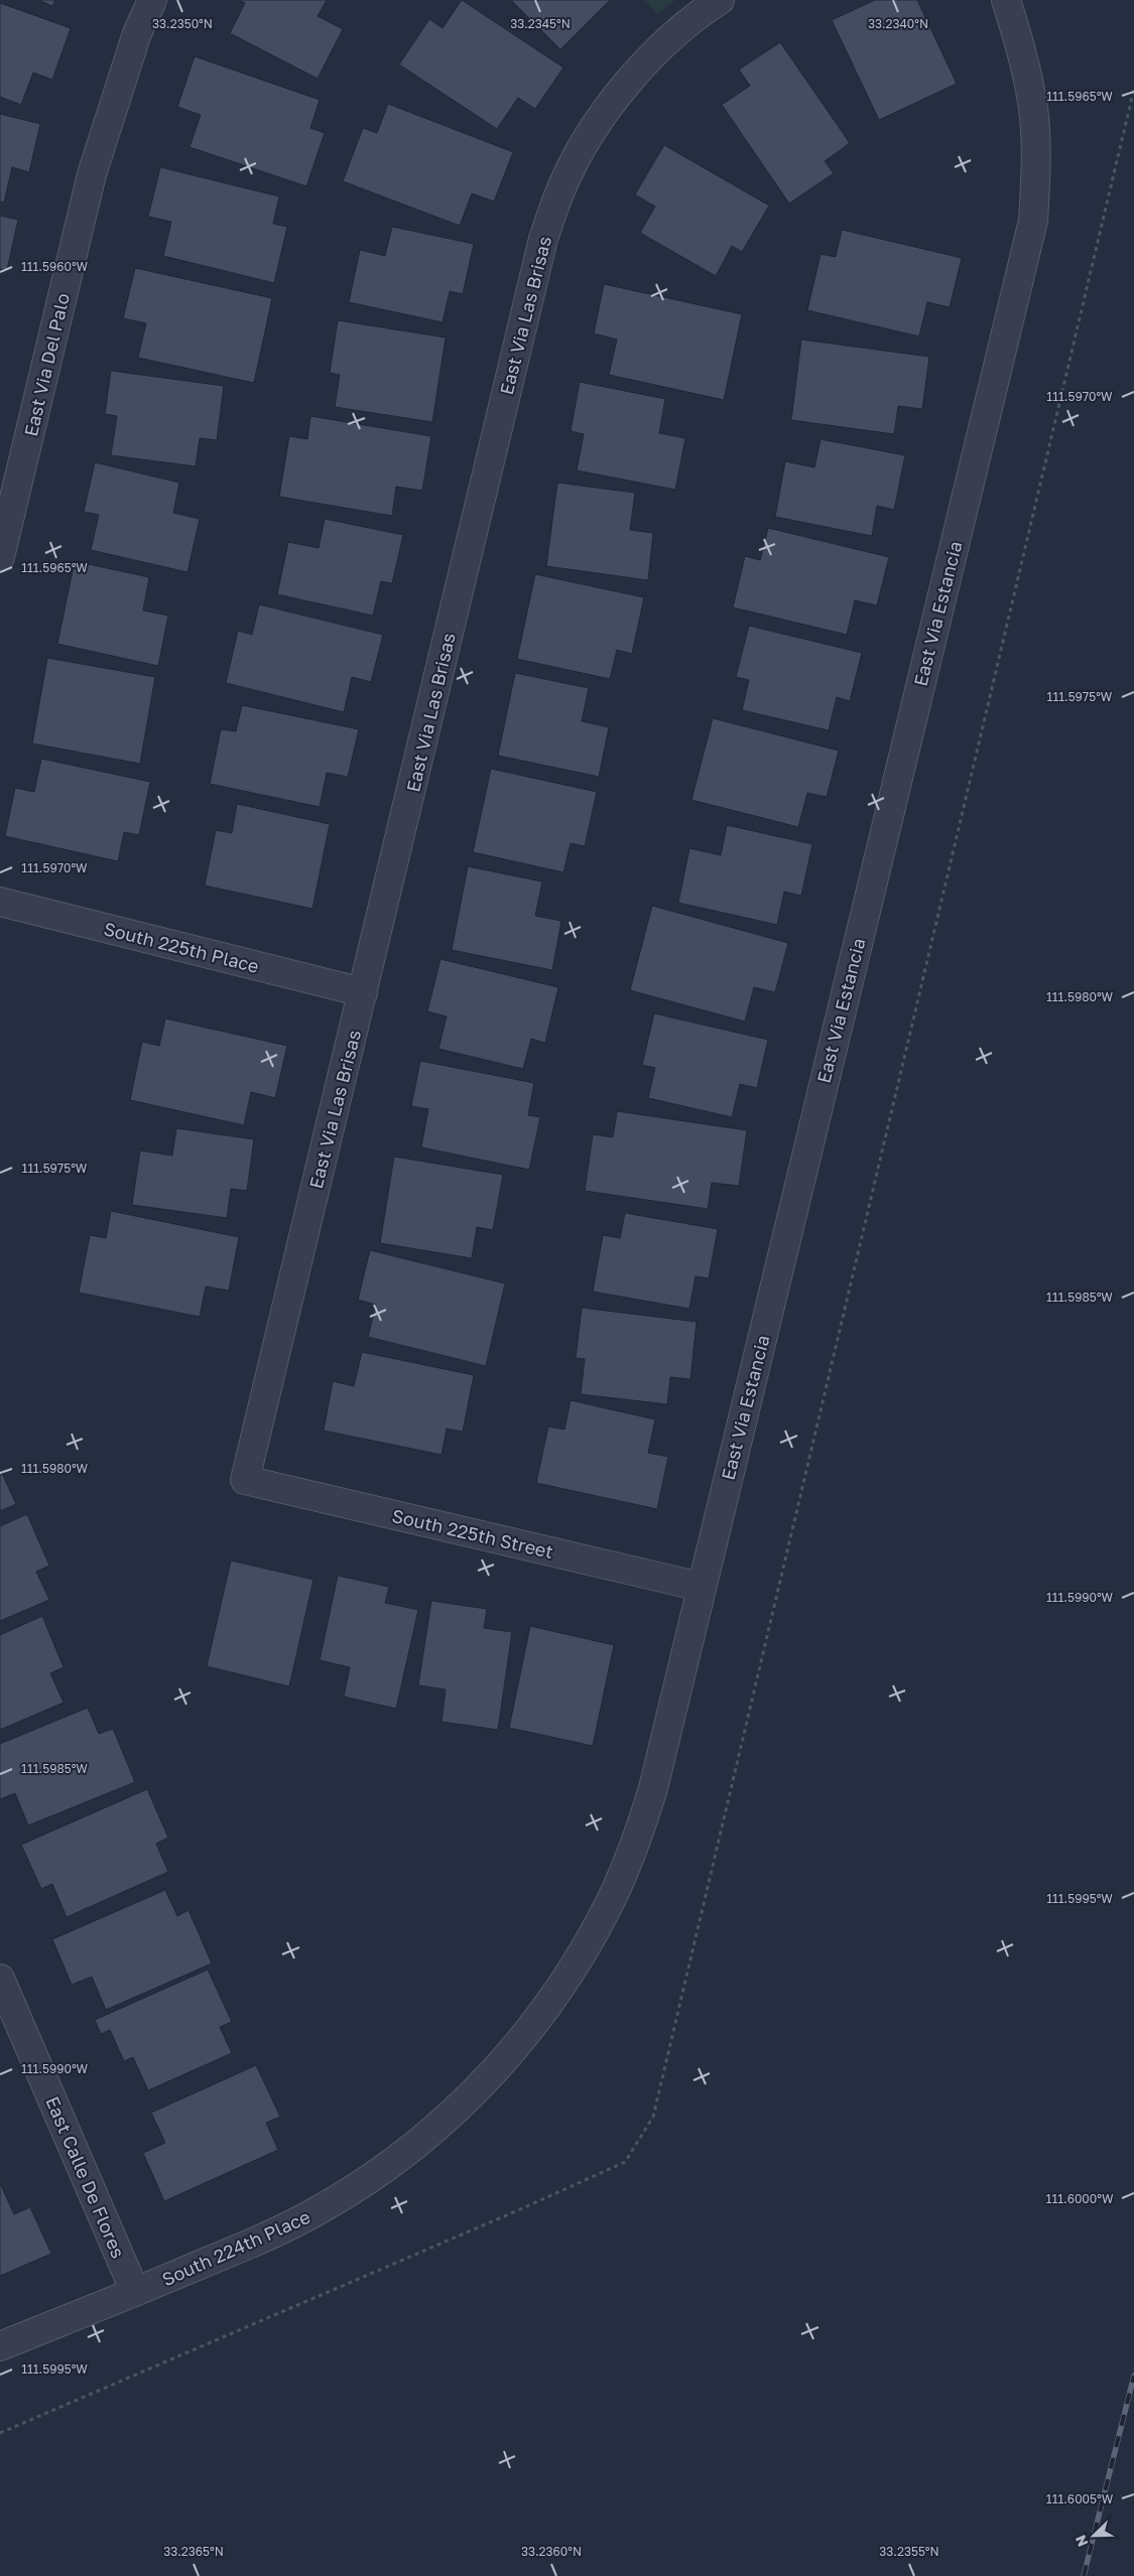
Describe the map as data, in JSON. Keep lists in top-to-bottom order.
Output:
{
  "streets": {
    "street": [
      "East Via Las Brisas",
      "East Via Del Palo",
      "East Via Estancia",
      "South 225th Place",
      "South 225th Street",
      "East Calle De Flores",
      "South 224th Place"
    ]
  },
  "crossings": [
    ["East Via Las Brisas", "South 225th Place"],
    ["East Via Las Brisas", "South 225th Street"],
    ["East Via Estancia", "South 225th Street"],
    ["East Via Estancia", "South 224th Place"],
    ["East Calle De Flores", "South 224th Place"]
  ],
  "north": "bottom left",
  "coordinates": [
    "33.2350°N",
    "33.2345°N",
    "33.2340°N",
    "111.5965°W",
    "111.5960°W",
    "111.5970°W",
    "111.5975°W",
    "111.5980°W",
    "111.5985°W",
    "111.5990°W",
    "111.5995°W",
    "111.6000°W",
    "111.6005°W",
    "33.2365°N",
    "33.2360°N",
    "33.2355°N"
  ]
}
